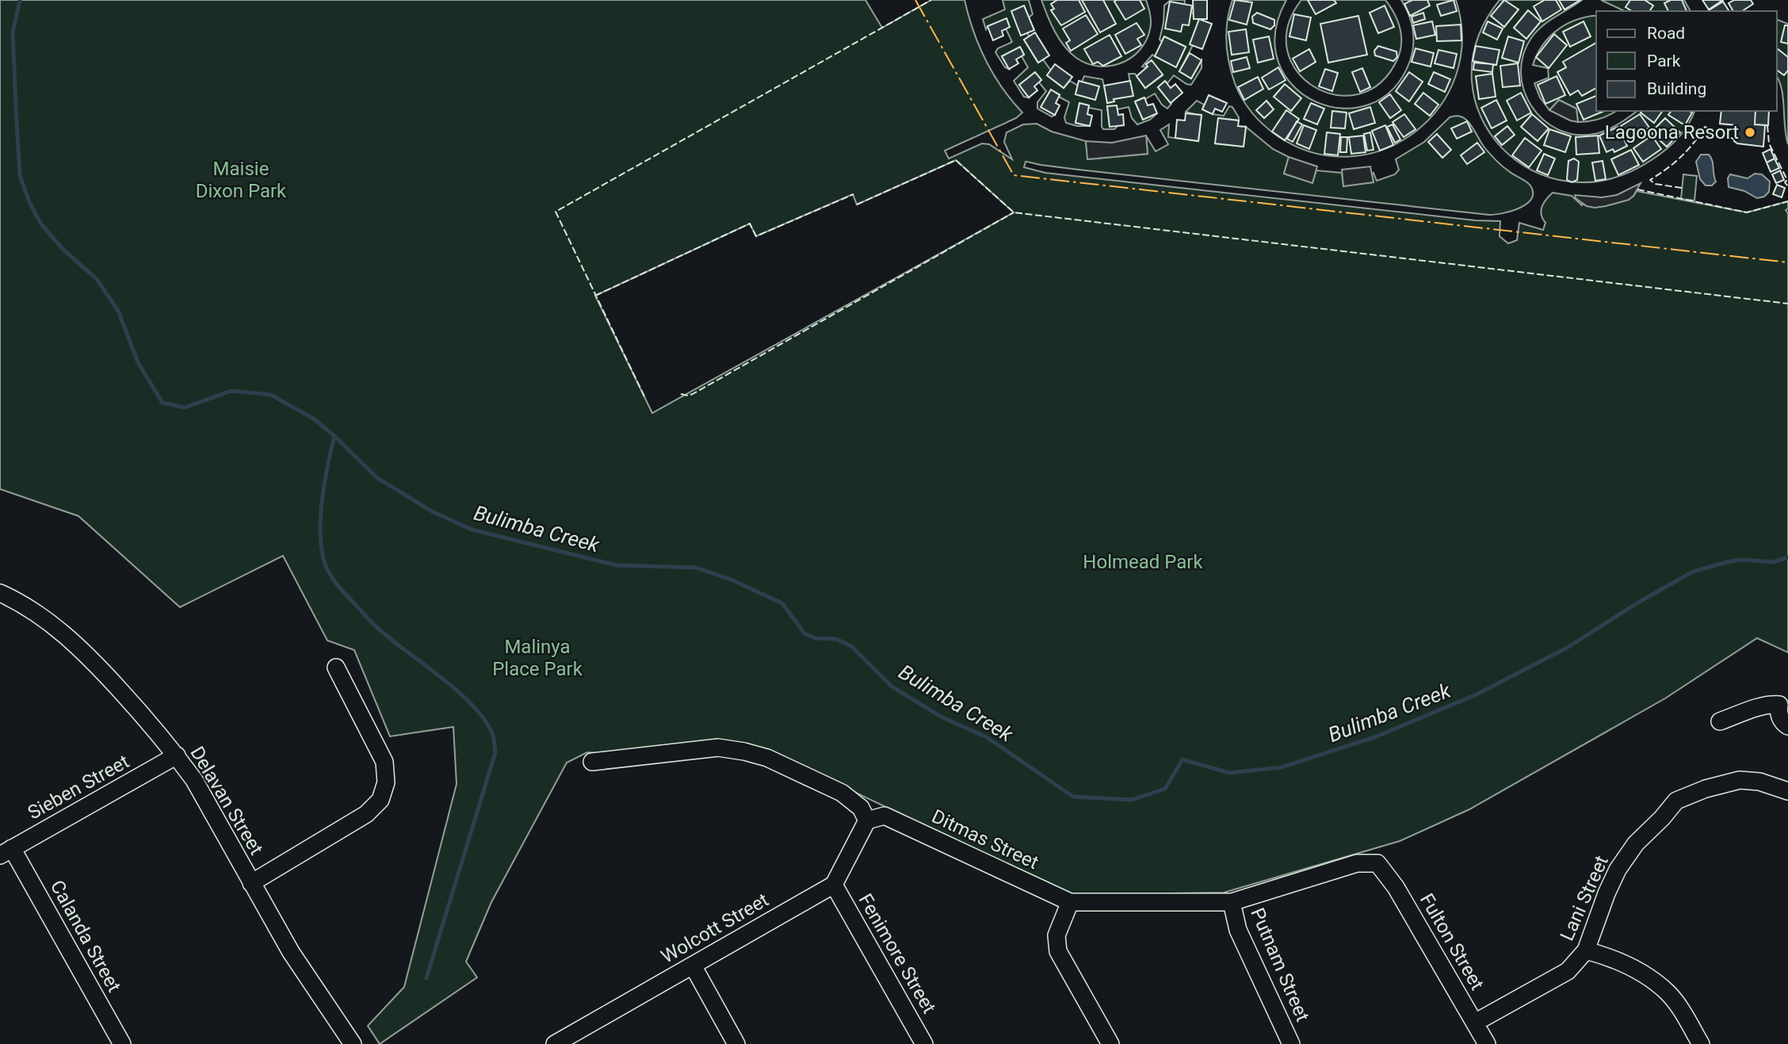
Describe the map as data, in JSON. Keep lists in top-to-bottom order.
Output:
{
  "streets": {
    "street": [
      "Sieben Street",
      "Delavan Street",
      "Ditmas Street",
      "Lani Street",
      "Wolcott Street",
      "Calanda Street",
      "Fulton Street",
      "Fenimore Street",
      "Putnam Street"
    ]
  },
  "crossings": [
    ["Sieben Street", "Delavan Street"],
    ["Sieben Street", "Calanda Street"],
    ["Ditmas Street", "Fulton Street"],
    ["Ditmas Street", "Putnam Street"],
    ["Lani Street", "Fulton Street"],
    ["Wolcott Street", "Fenimore Street"]
  ],
  "water": ["Bulimba Creek"],
  "parks": ["Maisie Dixon Park", "Holmead Park", "Malinya Place Park"],
  "places": ["Lagoona Resort"],
  "legend": ["Road", "Park", "Building"]
}
